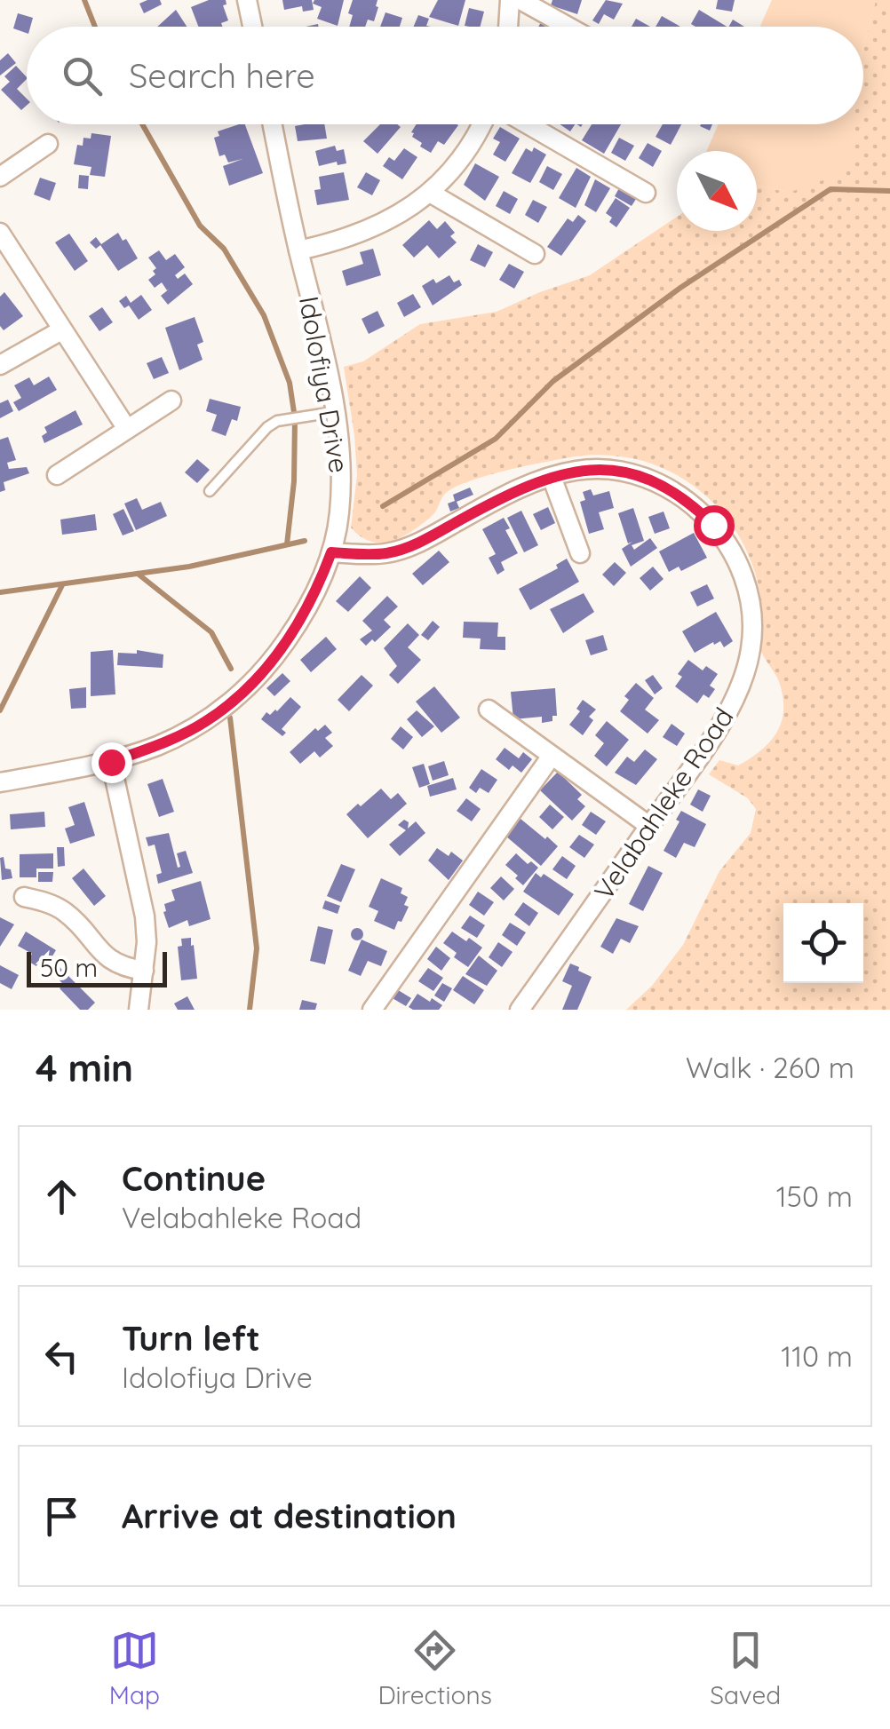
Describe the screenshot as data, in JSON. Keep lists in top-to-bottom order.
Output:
{
  "streets": {
    "street": ["Idolofiya Drive", "Velabahleke Road"]
  },
  "crossings": [
    ["Idolofiya Drive", "Velabahleke Road"]
  ],
  "scale_bar": "50 m",
  "north": "bottom right",
  "page": {
    "search": "Search here",
    "scale": "50 m",
    "heading": ["4 min", "Walk · 260 m"],
    "list": [
      ["Continue", "Velabahleke Road", "150 m"],
      ["Turn left", "Idolofiya Drive", "110 m"],
      "Arrive at destination"
    ],
    "nav": ["Map", "Directions", "Saved"]
  }
}
